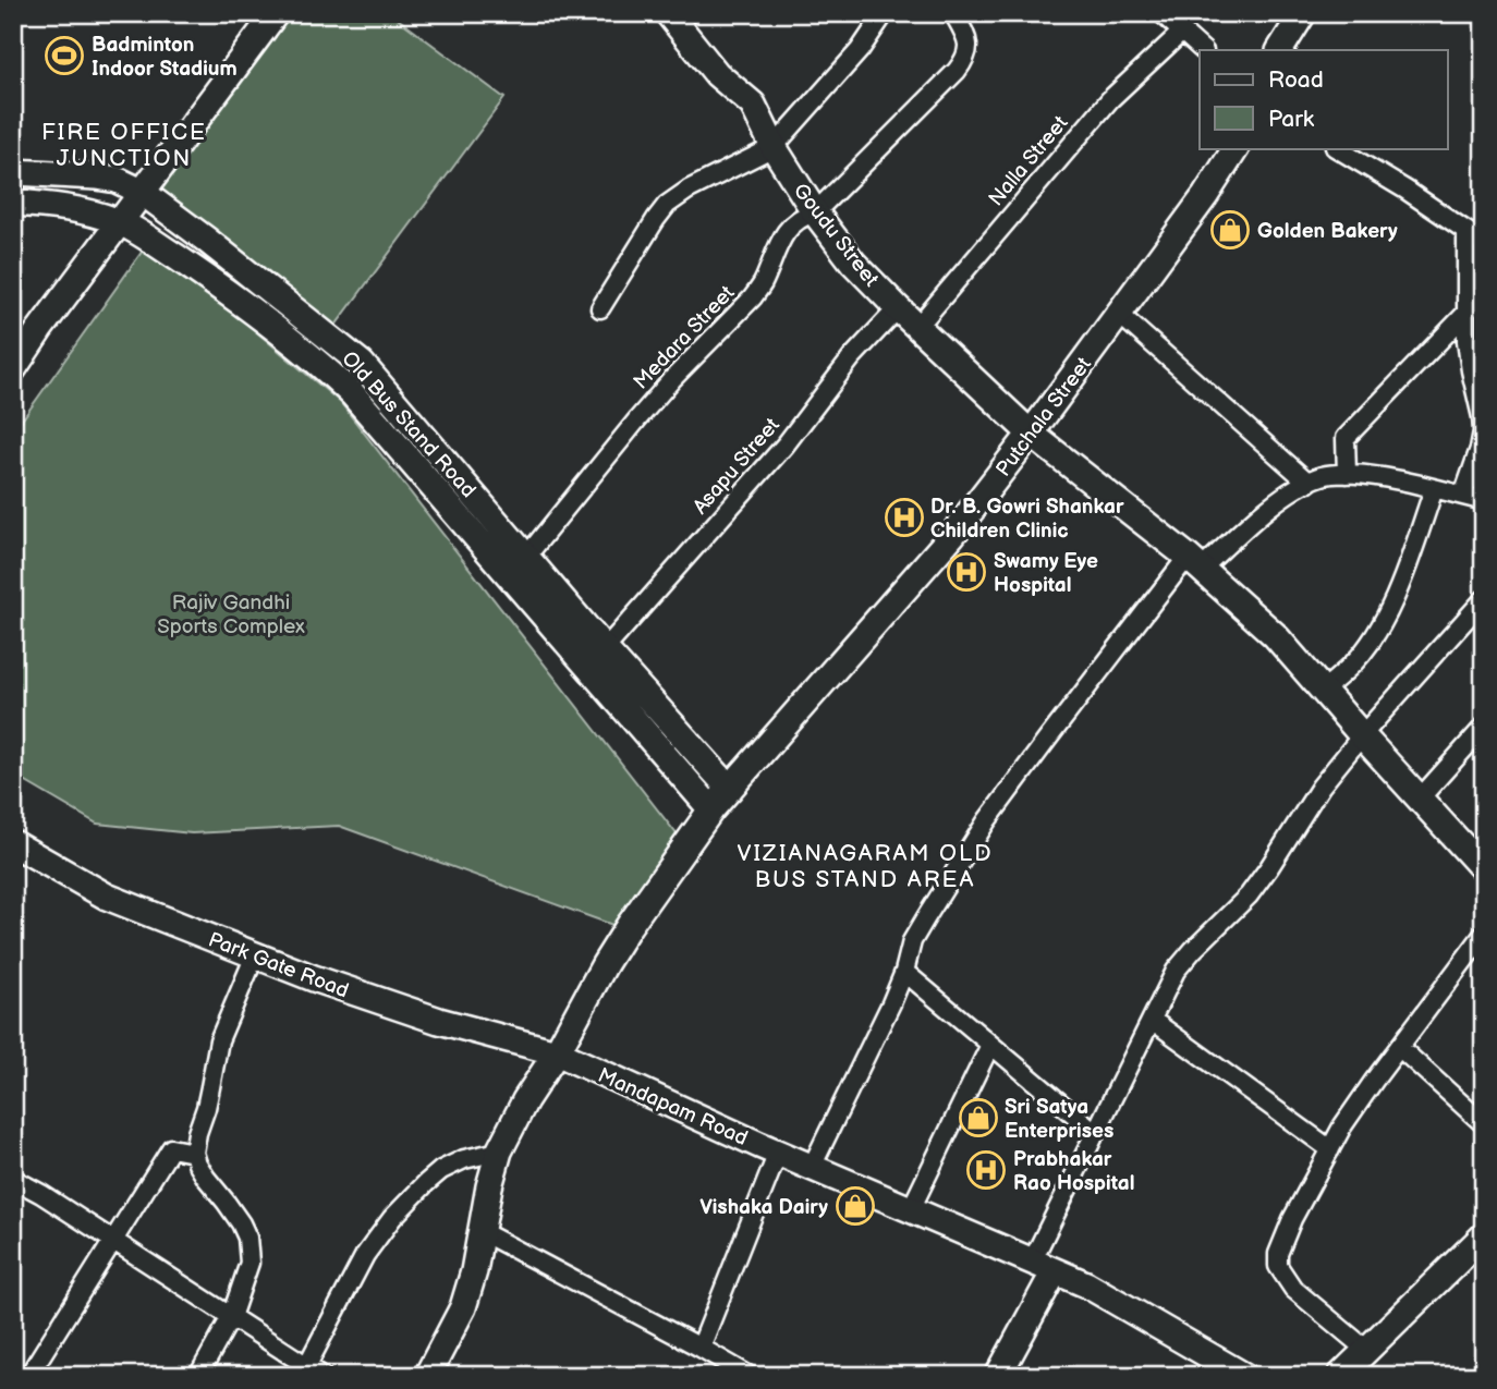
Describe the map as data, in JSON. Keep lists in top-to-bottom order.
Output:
{
  "streets": {
    "main road": [
      "Goudu Street",
      "Putchala Street",
      "Old Bus Stand Road",
      "Park Gate Road",
      "Mandapam Road"
    ],
    "street": ["Nalla Street", "Medara Street", "Asapu Street"]
  },
  "crossings": [
    ["Nalla Street", "Goudu Street"],
    ["Goudu Street", "Medara Street"],
    ["Goudu Street", "Putchala Street"],
    ["Goudu Street", "Asapu Street"],
    ["Medara Street", "Old Bus Stand Road"],
    ["Putchala Street", "Old Bus Stand Road"],
    ["Old Bus Stand Road", "Asapu Street"],
    ["Park Gate Road", "Mandapam Road"]
  ],
  "districts": ["FIRE OFFICE JUNCTION", "VIZIANAGARAM OLD BUS STAND AREA"],
  "parks": ["Rajiv Gandhi Sports Complex"],
  "places": {
    "sports": ["Badminton Indoor Stadium"],
    "shop": ["Golden Bakery", "Sri Satya Enterprises", "Vishaka Dairy"],
    "hospital": ["Dr. B. Gowri Shankar Children Clinic", "Swamy Eye Hospital", "Prabhakar Rao Hospital"]
  },
  "legend": ["Road", "Park"]
}
